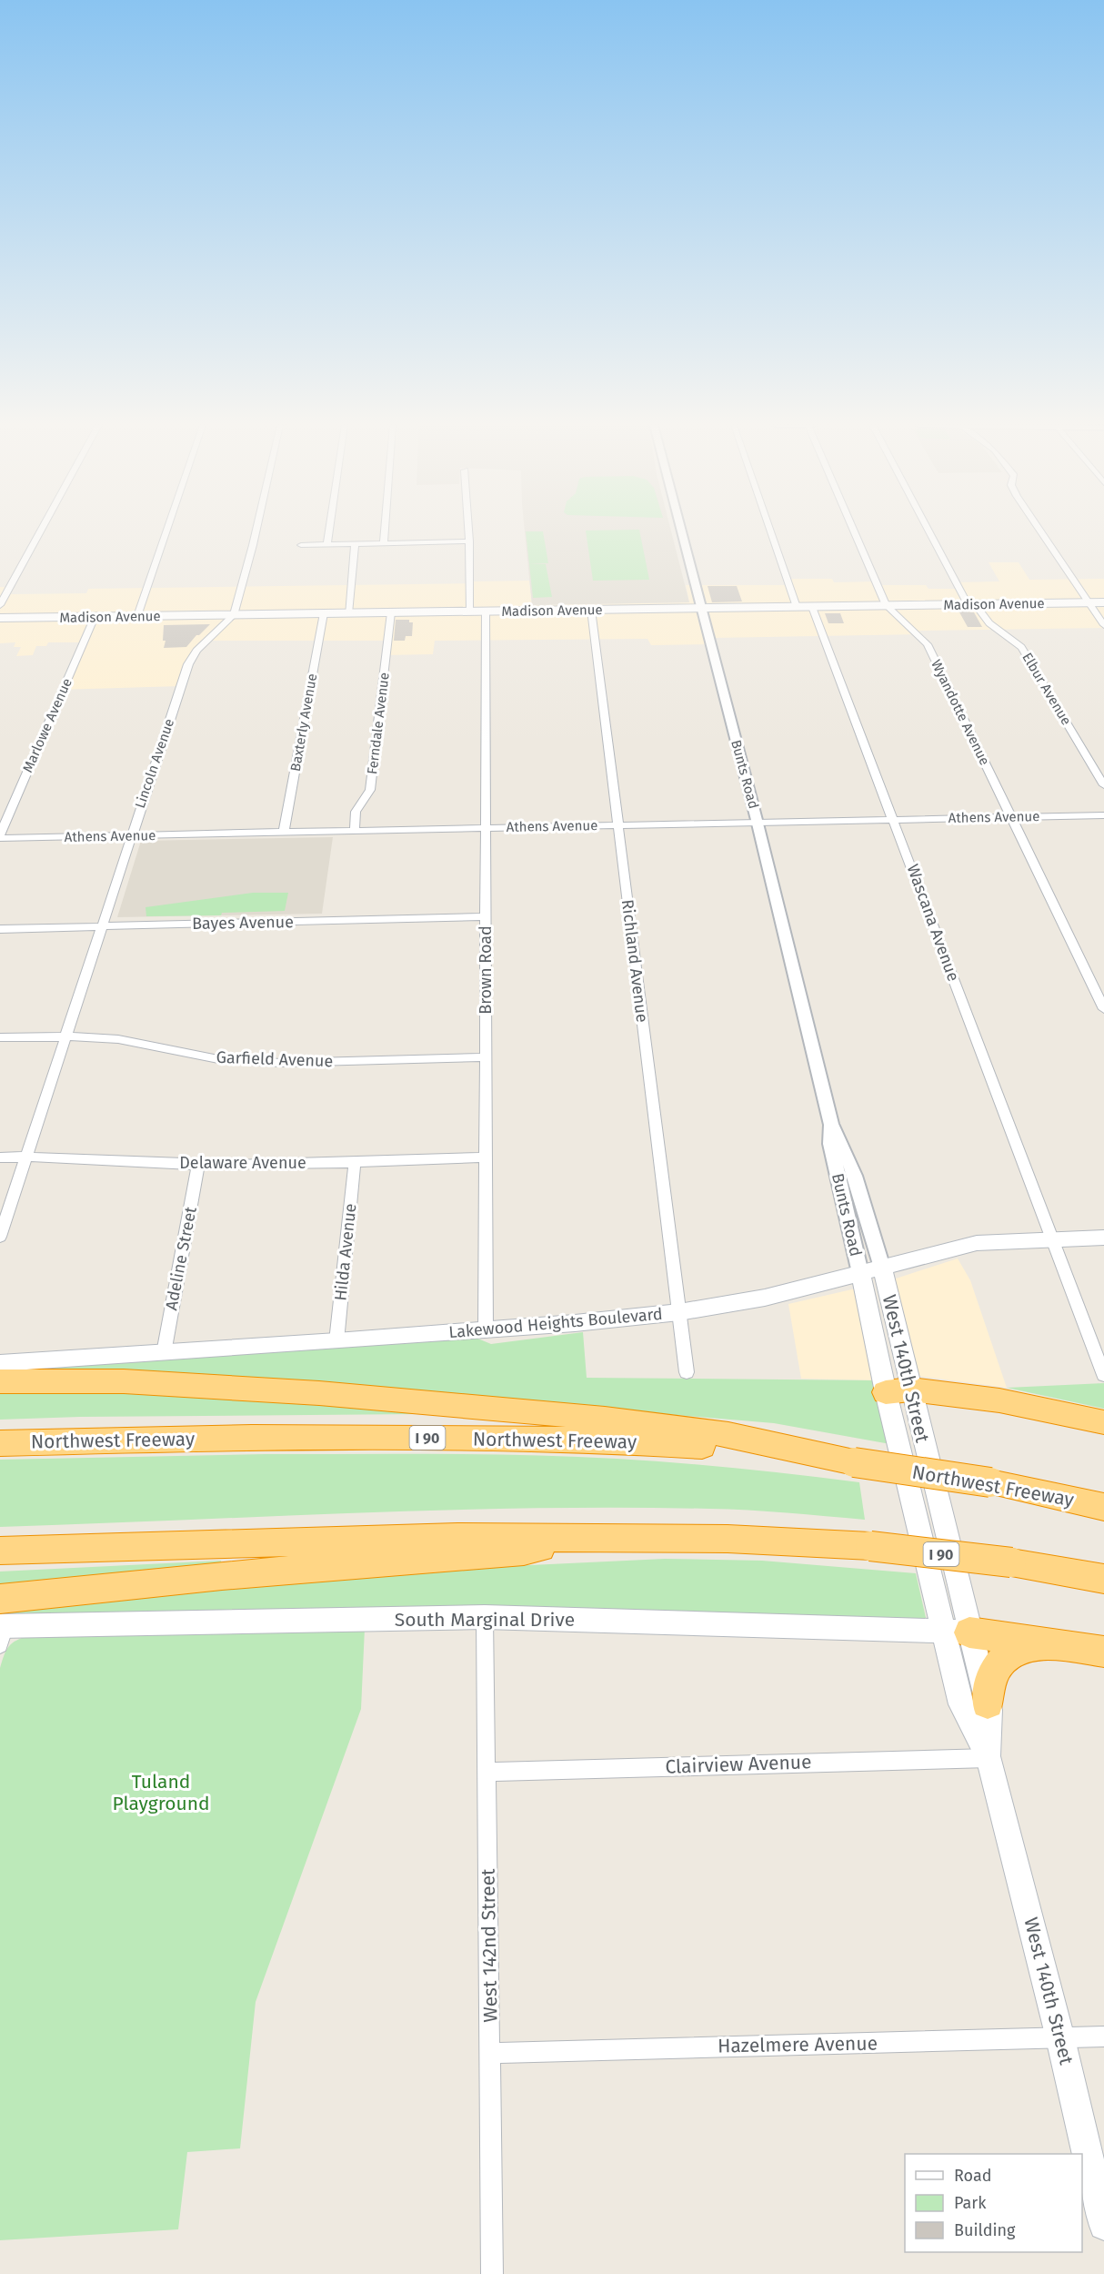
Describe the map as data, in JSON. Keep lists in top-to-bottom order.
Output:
{
  "streets": {
    "highway": ["I 90", "Northwest Freeway"],
    "main road": [
      "Madison Avenue",
      "Lakewood Heights Boulevard",
      "West 140th Street",
      "South Marginal Drive"
    ],
    "street": [
      "Elbur Avenue",
      "Wyandotte Avenue",
      "Baxterly Avenue",
      "Ferndale Avenue",
      "Marlowe Avenue",
      "Lincoln Avenue",
      "Bunts Road",
      "Athens Avenue",
      "Bayes Avenue",
      "Wascana Avenue",
      "Richland Avenue",
      "Brown Road",
      "Garfield Avenue",
      "Delaware Avenue",
      "Hilda Avenue",
      "Adeline Street",
      "Clairview Avenue",
      "West 142nd Street",
      "Hazelmere Avenue"
    ]
  },
  "crossings": [
    ["Madison Avenue", "Elbur Avenue"],
    ["Madison Avenue", "Wyandotte Avenue"],
    ["Madison Avenue", "Baxterly Avenue"],
    ["Madison Avenue", "Ferndale Avenue"],
    ["Madison Avenue", "Marlowe Avenue"],
    ["Madison Avenue", "Lincoln Avenue"],
    ["Madison Avenue", "Bunts Road"],
    ["Madison Avenue", "Wascana Avenue"],
    ["Madison Avenue", "Richland Avenue"],
    ["Madison Avenue", "Brown Road"],
    ["Wyandotte Avenue", "Athens Avenue"],
    ["Baxterly Avenue", "Athens Avenue"],
    ["Ferndale Avenue", "Athens Avenue"],
    ["Marlowe Avenue", "Athens Avenue"],
    ["Lincoln Avenue", "Athens Avenue"],
    ["Lincoln Avenue", "Bayes Avenue"],
    ["Lincoln Avenue", "Garfield Avenue"],
    ["Lincoln Avenue", "Delaware Avenue"],
    ["Bunts Road", "Athens Avenue"],
    ["Bunts Road", "Lakewood Heights Boulevard"],
    ["Bunts Road", "West 140th Street"],
    ["Athens Avenue", "Wascana Avenue"],
    ["Athens Avenue", "Richland Avenue"],
    ["Athens Avenue", "Brown Road"],
    ["Bayes Avenue", "Brown Road"],
    ["Wascana Avenue", "Lakewood Heights Boulevard"],
    ["Richland Avenue", "Lakewood Heights Boulevard"],
    ["Brown Road", "Garfield Avenue"],
    ["Brown Road", "Delaware Avenue"],
    ["Brown Road", "Lakewood Heights Boulevard"],
    ["Delaware Avenue", "Hilda Avenue"],
    ["Delaware Avenue", "Adeline Street"],
    ["Hilda Avenue", "Lakewood Heights Boulevard"],
    ["Adeline Street", "Lakewood Heights Boulevard"],
    ["Lakewood Heights Boulevard", "West 140th Street"],
    ["West 140th Street", "South Marginal Drive"],
    ["West 140th Street", "Clairview Avenue"],
    ["West 140th Street", "Hazelmere Avenue"],
    ["South Marginal Drive", "West 142nd Street"],
    ["Clairview Avenue", "West 142nd Street"],
    ["West 142nd Street", "Hazelmere Avenue"]
  ],
  "parks": ["Tuland Playground"],
  "legend": ["Road", "Park", "Building"]
}
